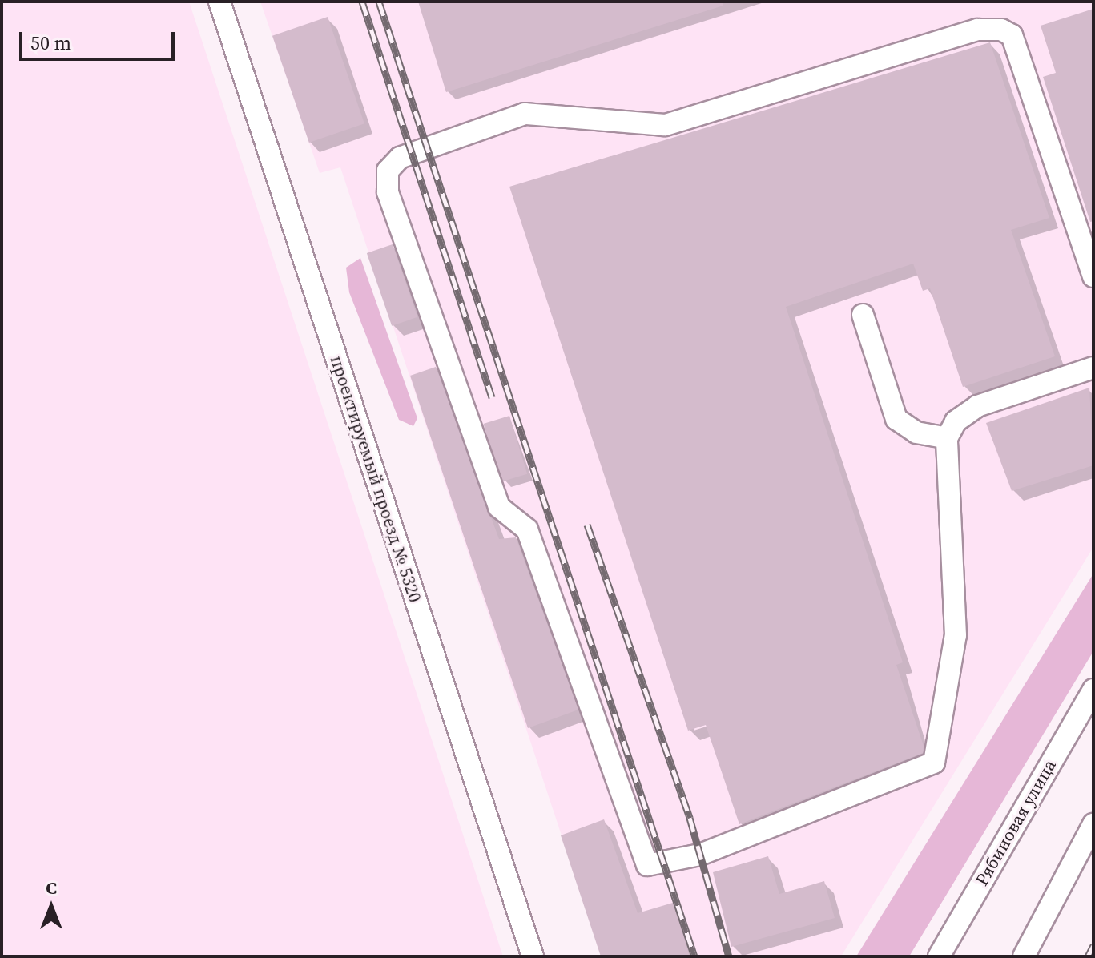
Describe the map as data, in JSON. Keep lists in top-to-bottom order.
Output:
{
  "streets": {
    "street": ["проектируемый проезд № 5320", "Рябиновая улица"]
  },
  "scale_bar": "50 m",
  "north": "top"
}
